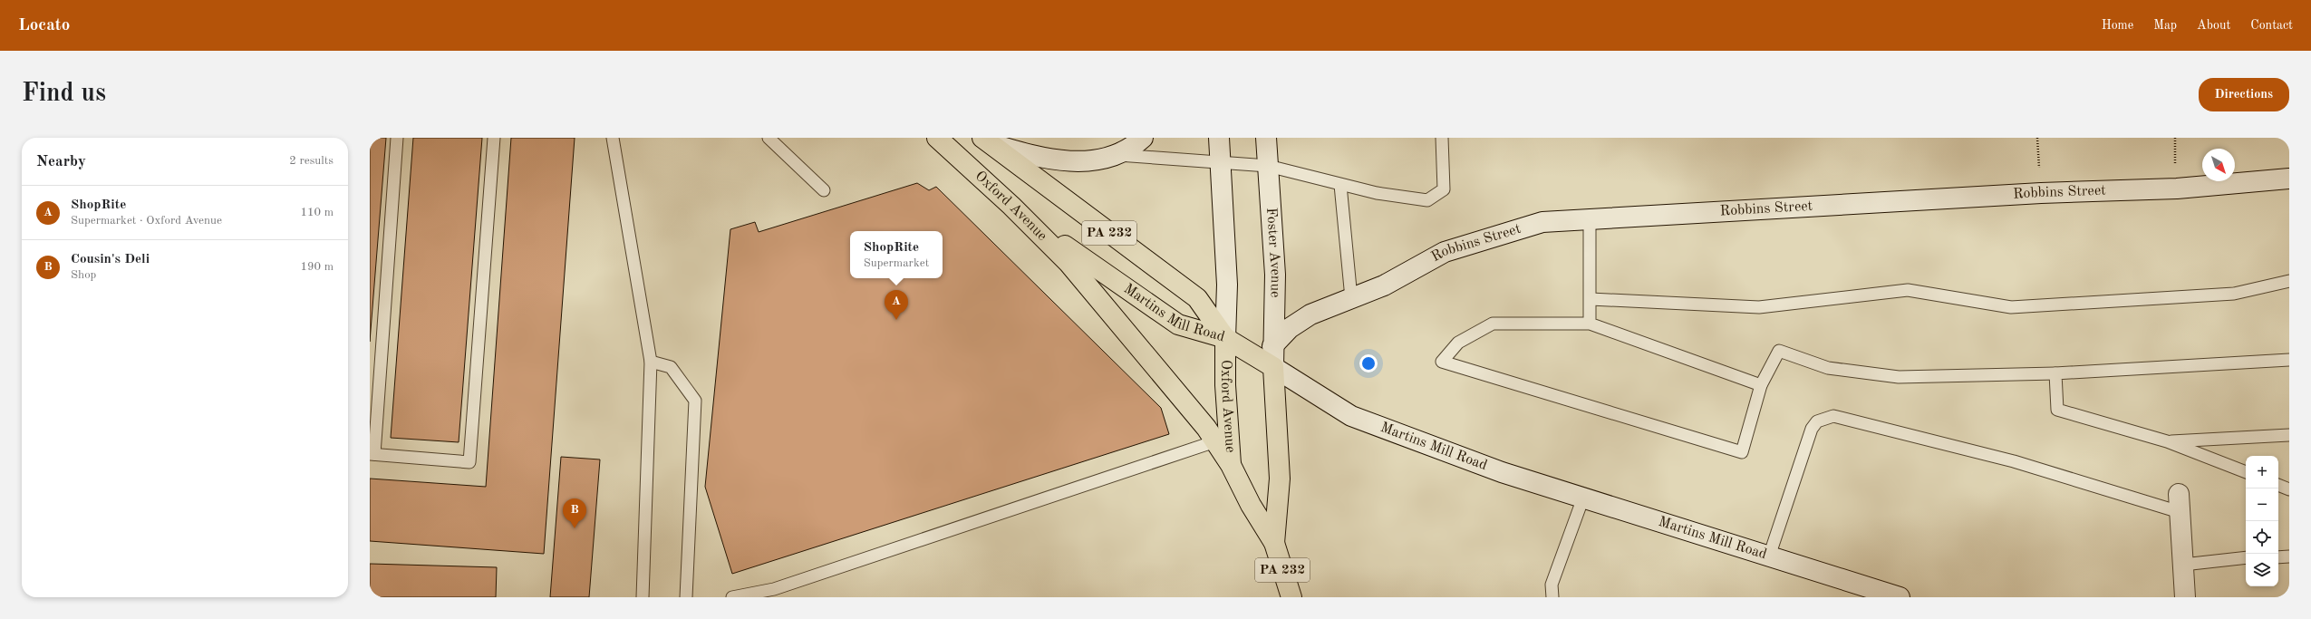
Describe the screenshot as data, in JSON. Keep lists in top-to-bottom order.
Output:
{
  "streets": {
    "main road": ["Oxford Avenue", "PA 232", "Martins Mill Road"],
    "street": ["Robbins Street", "Foster Avenue"]
  },
  "crossings": [
    ["Robbins Street", "Foster Avenue"],
    ["Oxford Avenue", "Foster Avenue"],
    ["Oxford Avenue", "Martins Mill Road"],
    ["Foster Avenue", "Martins Mill Road"]
  ],
  "north": "bottom right",
  "page": {
    "header": "Locato",
    "nav": [
      "Home",
      "Map",
      "About",
      "Contact"
    ],
    "buttons": "Directions",
    "title": "Find us",
    "heading": ["Nearby", "2 results"],
    "list": [
      {
        "mark": "A",
        "name": "ShopRite",
        "note": "Supermarket · Oxford Avenue",
        "value": "110 m"
      },
      {
        "mark": "B",
        "name": "Cousin's Deli",
        "note": "Shop",
        "value": "190 m"
      }
    ],
    "popup": ["ShopRite", "Supermarket"],
    "pins": ["A", "B"],
    "map_buttons": ["+", "−"]
  }
}
